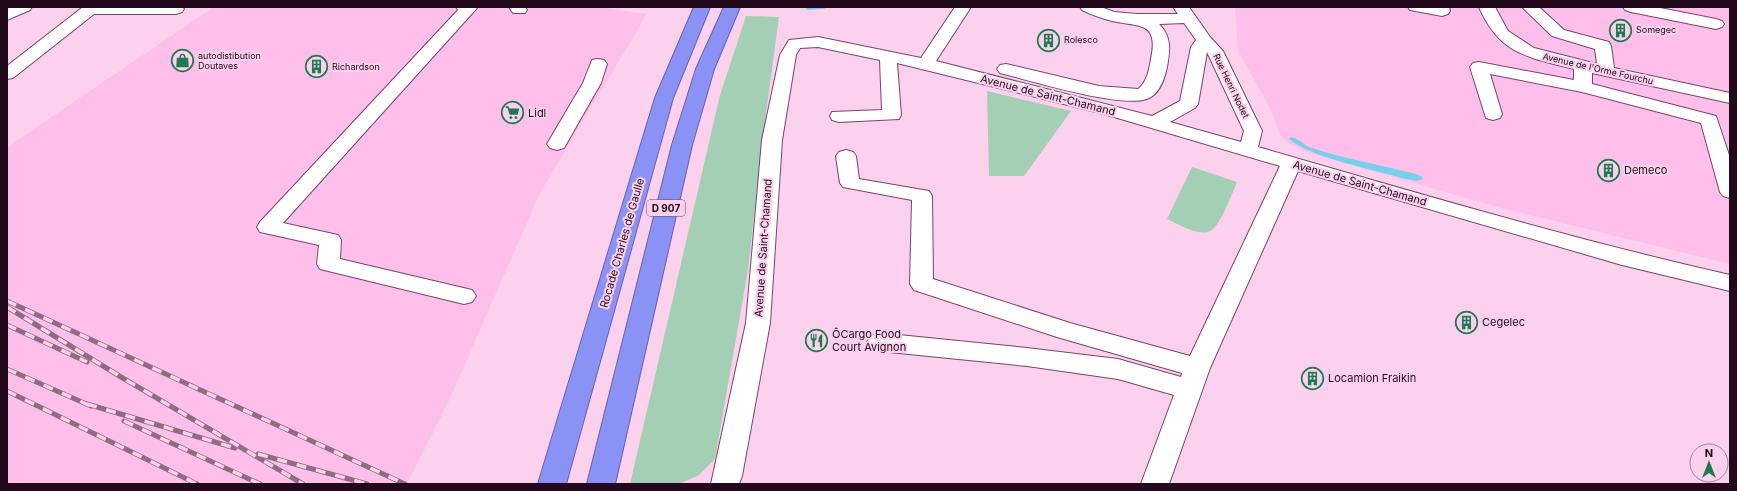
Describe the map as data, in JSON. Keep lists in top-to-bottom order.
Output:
{
  "streets": {
    "highway": ["D 907", "Rocade Charles de Gaulle"],
    "street": ["Avenue de l'Orme Fourchu", "Rue Henri Nodet", "Avenue de Saint-Chamand"]
  },
  "crossings": [
    ["Rue Henri Nodet", "Avenue de Saint-Chamand"]
  ],
  "places": {
    "building": [
      "Somegec",
      "Rolesco",
      "Richardson",
      "Demeco",
      "Cegelec",
      "Locamion Fraikin"
    ],
    "shop": ["autodistibution Doutaves"],
    "supermarket": ["Lidl"],
    "restaurant": ["ÔCargo Food Court Avignon"]
  },
  "north": "top"
}
